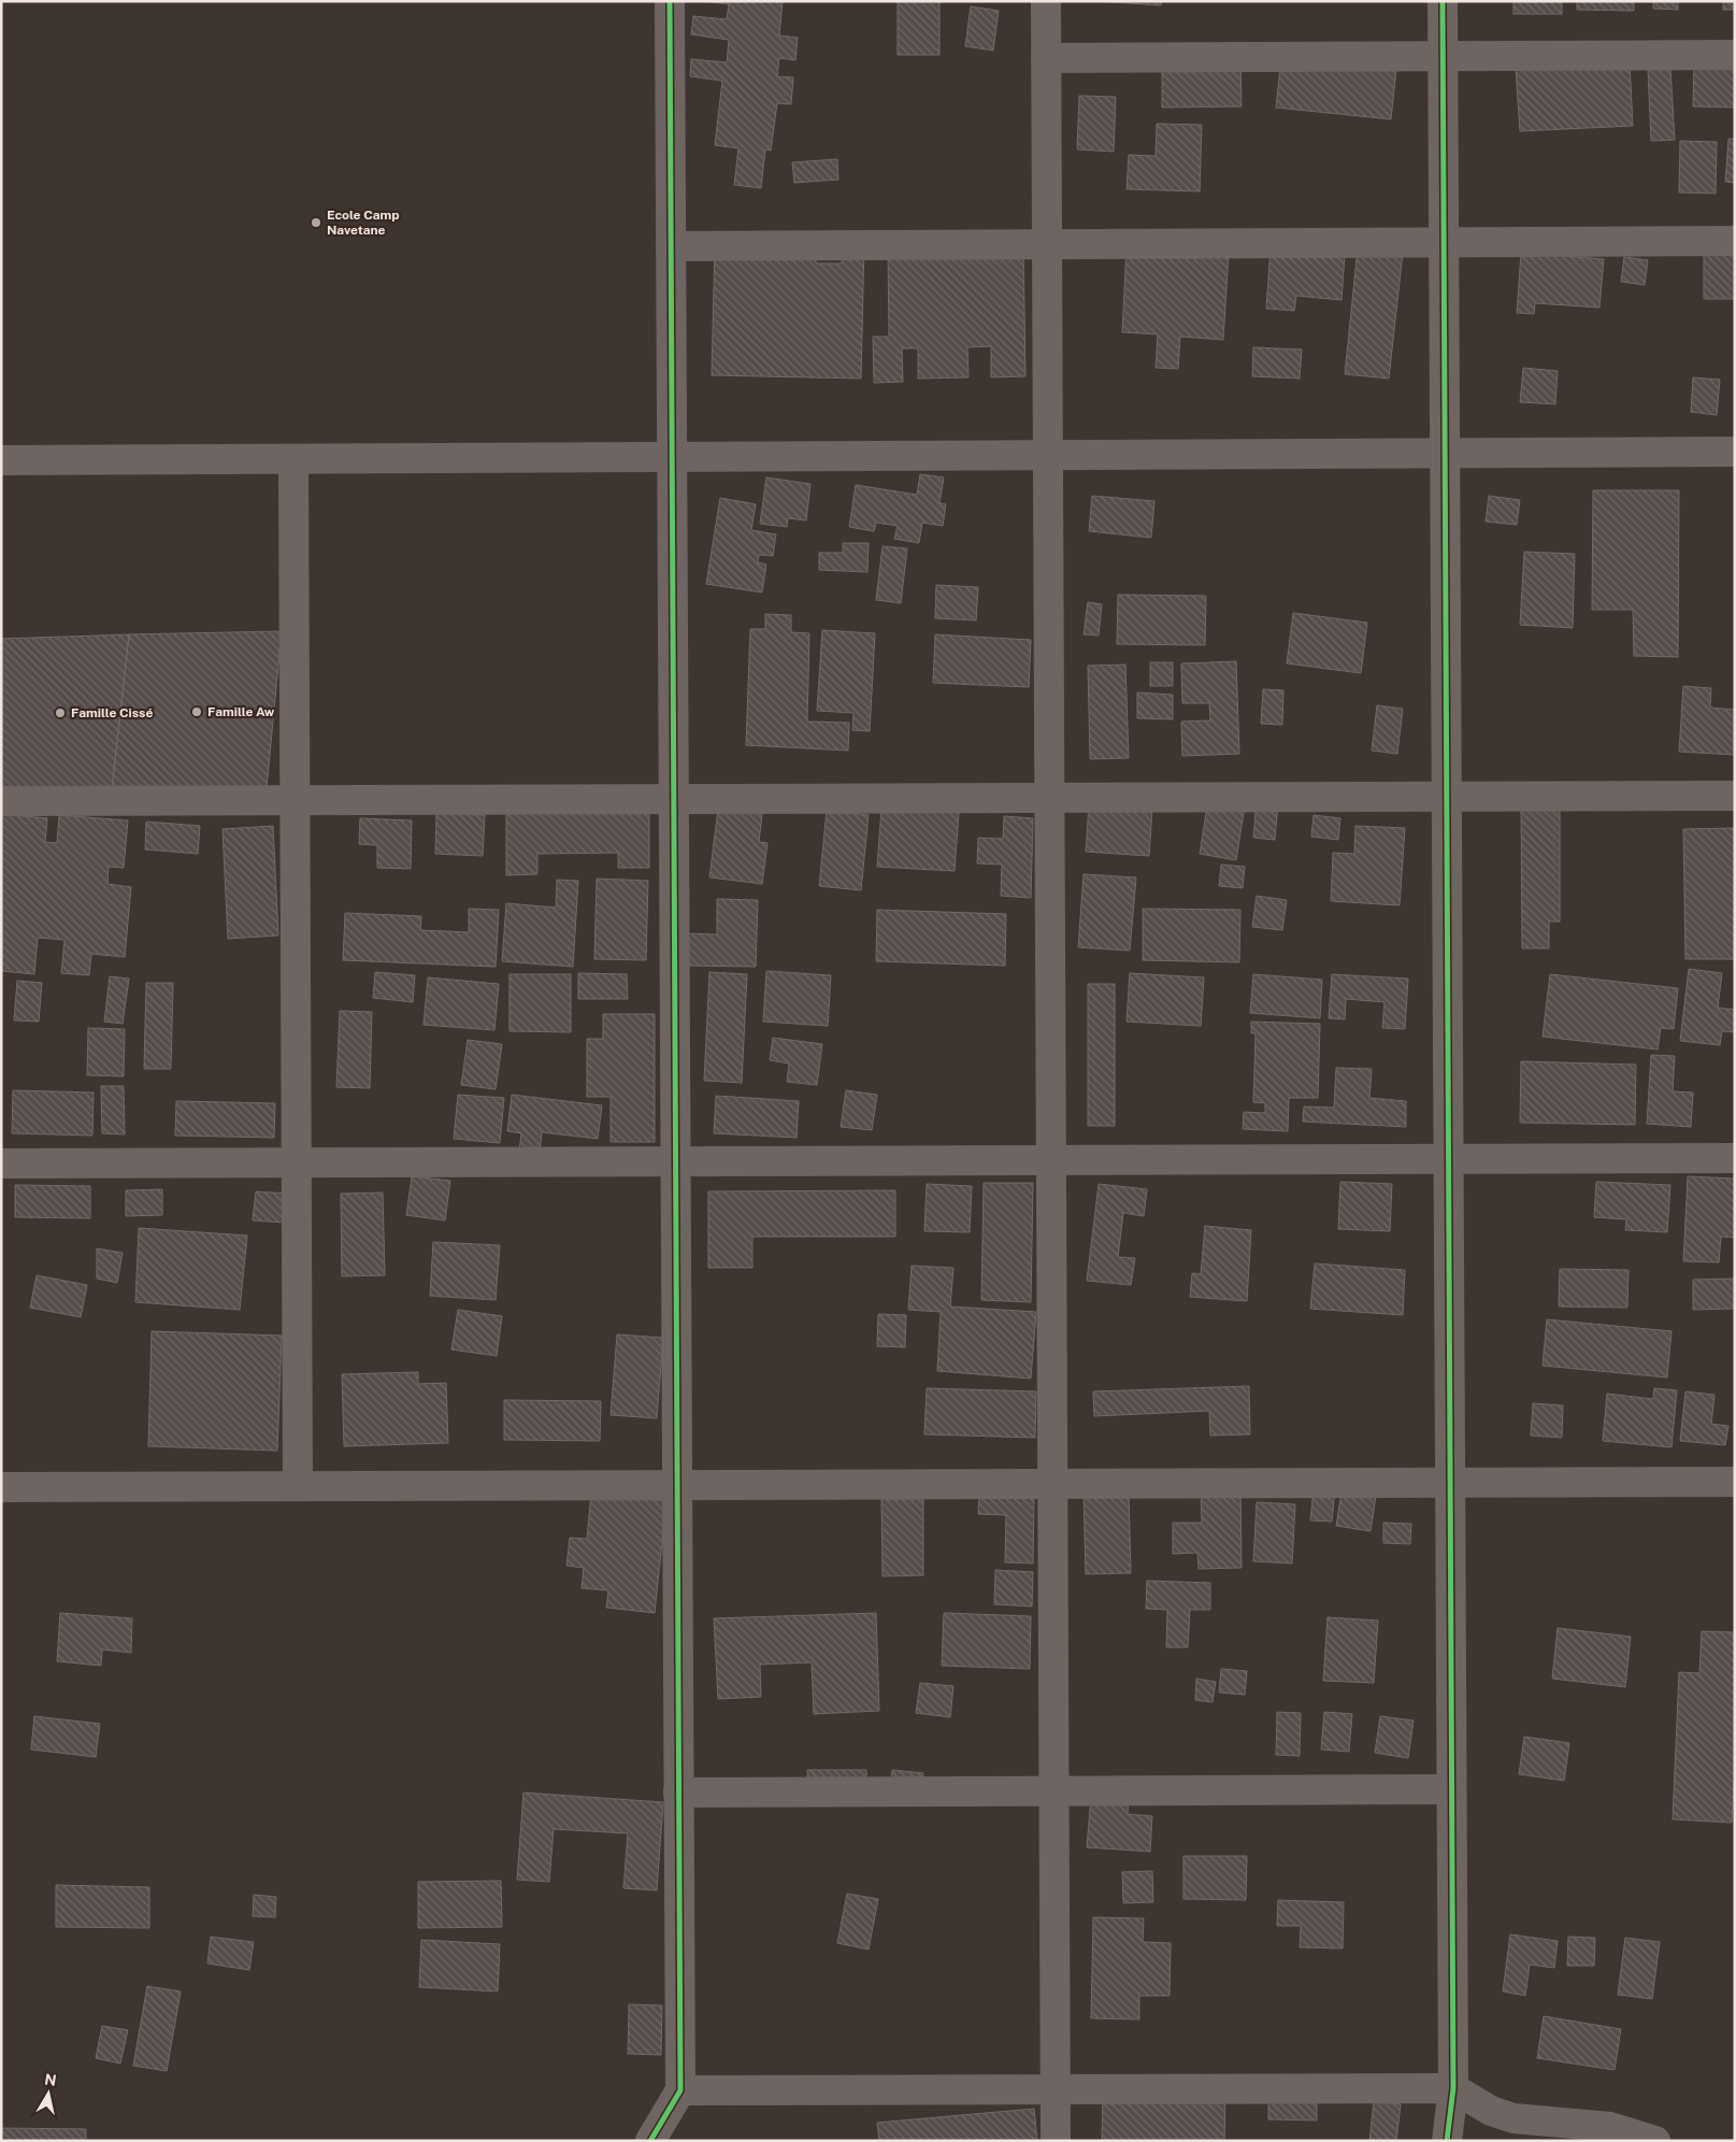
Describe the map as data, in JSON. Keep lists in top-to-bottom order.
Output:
{
  "places": ["Ecole Camp Navetane", "Famille Aw", "Famille Cissé"],
  "north": "top"
}
